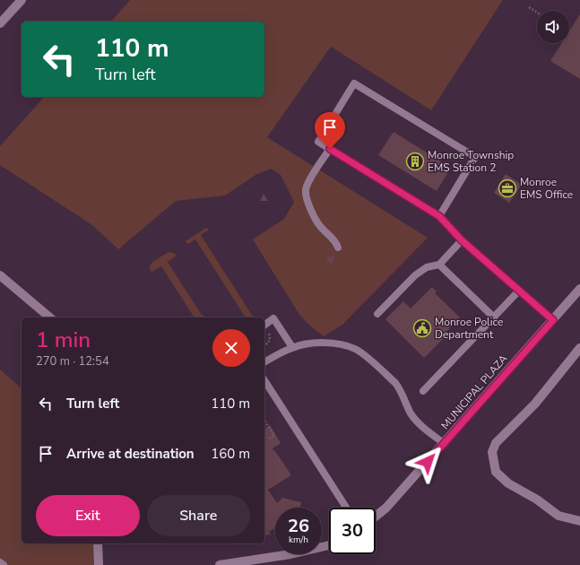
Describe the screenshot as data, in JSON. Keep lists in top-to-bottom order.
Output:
{
  "streets": {
    "street": ["MUNICIPAL PLAZA"]
  },
  "places": {
    "building": ["Monroe Township EMS Station 2"],
    "office": ["Monroe EMS Office"],
    "public building": ["Monroe Police Department"]
  },
  "page": {
    "turn": ["110 m", "Turn left"],
    "heading": ["1 min", "270 m · 12:54"],
    "list": [
      {
        "name": "Turn left",
        "value": "110 m"
      },
      {
        "name": "Arrive at destination",
        "value": "160 m"
      }
    ],
    "buttons": ["Exit", "Share"],
    "speed": "26 km/h",
    "limit": "30"
  }
}
